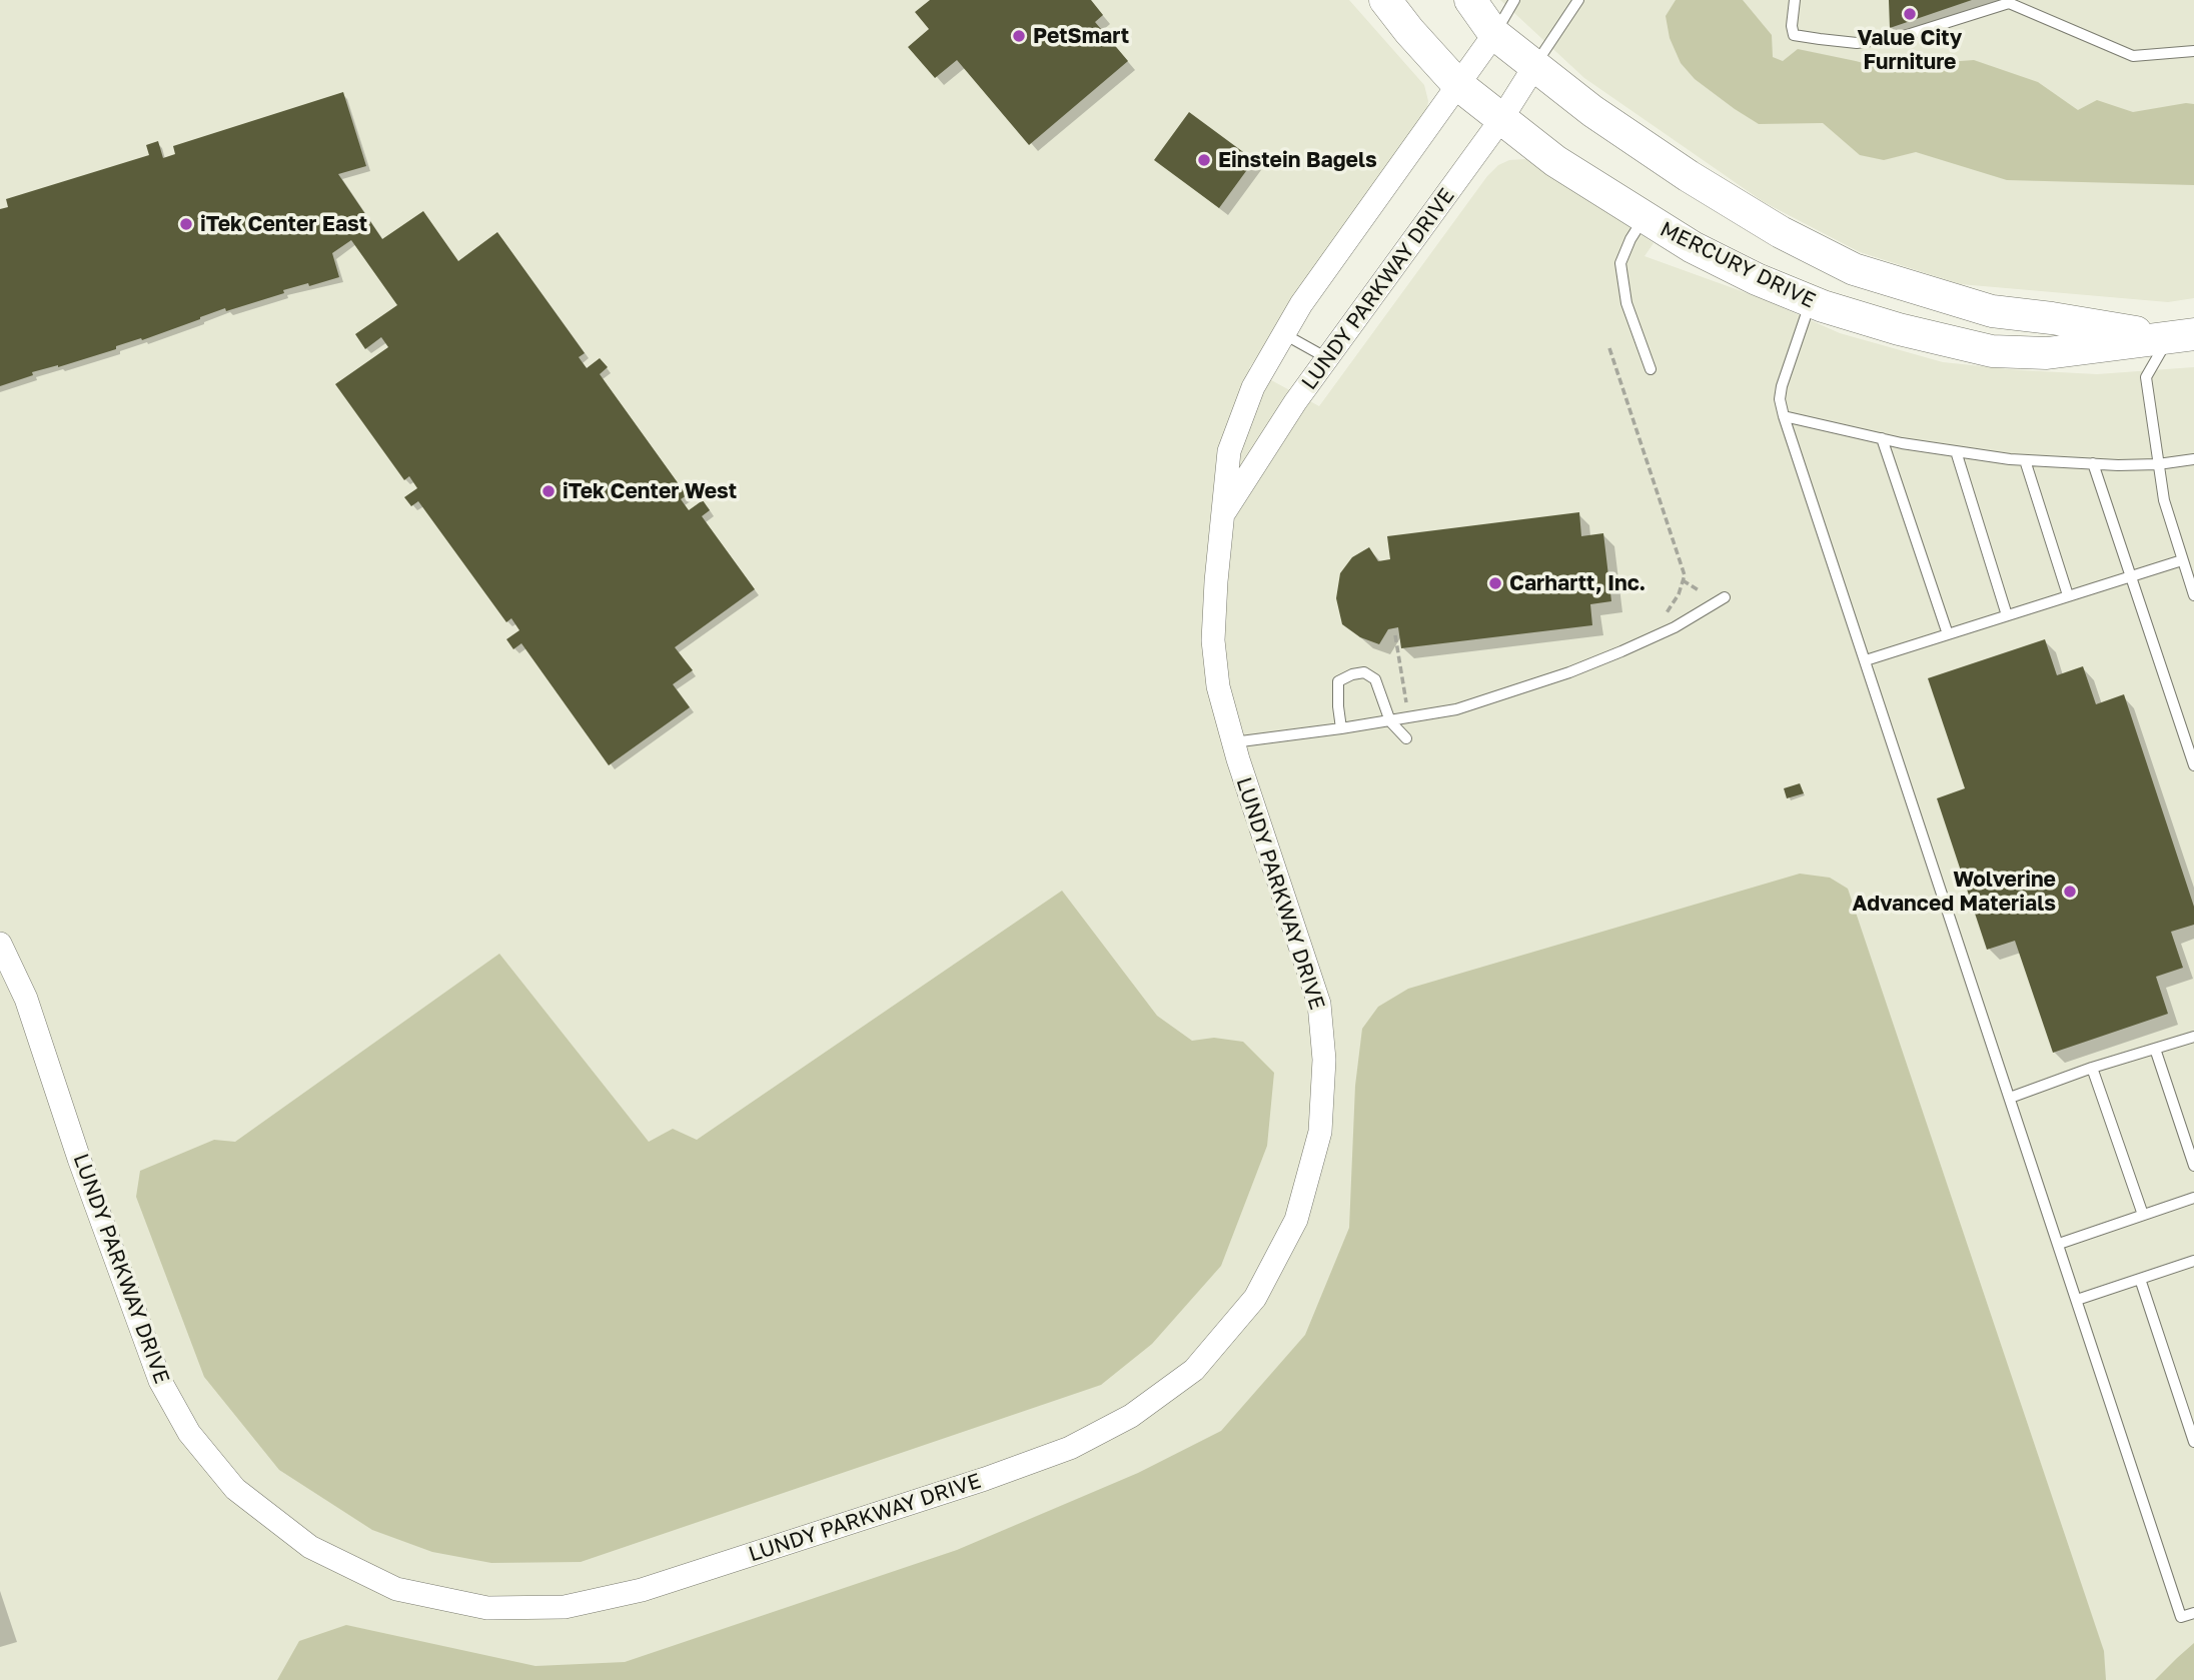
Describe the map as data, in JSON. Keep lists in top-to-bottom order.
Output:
{
  "streets": {
    "street": ["MERCURY DRIVE", "LUNDY PARKWAY DRIVE"]
  },
  "crossings": [
    ["MERCURY DRIVE", "LUNDY PARKWAY DRIVE"]
  ],
  "places": [
    "Value City Furniture",
    "PetSmart",
    "Einstein Bagels",
    "iTek Center East",
    "iTek Center West",
    "Carhartt, Inc.",
    "Wolverine Advanced Materials"
  ]
}
